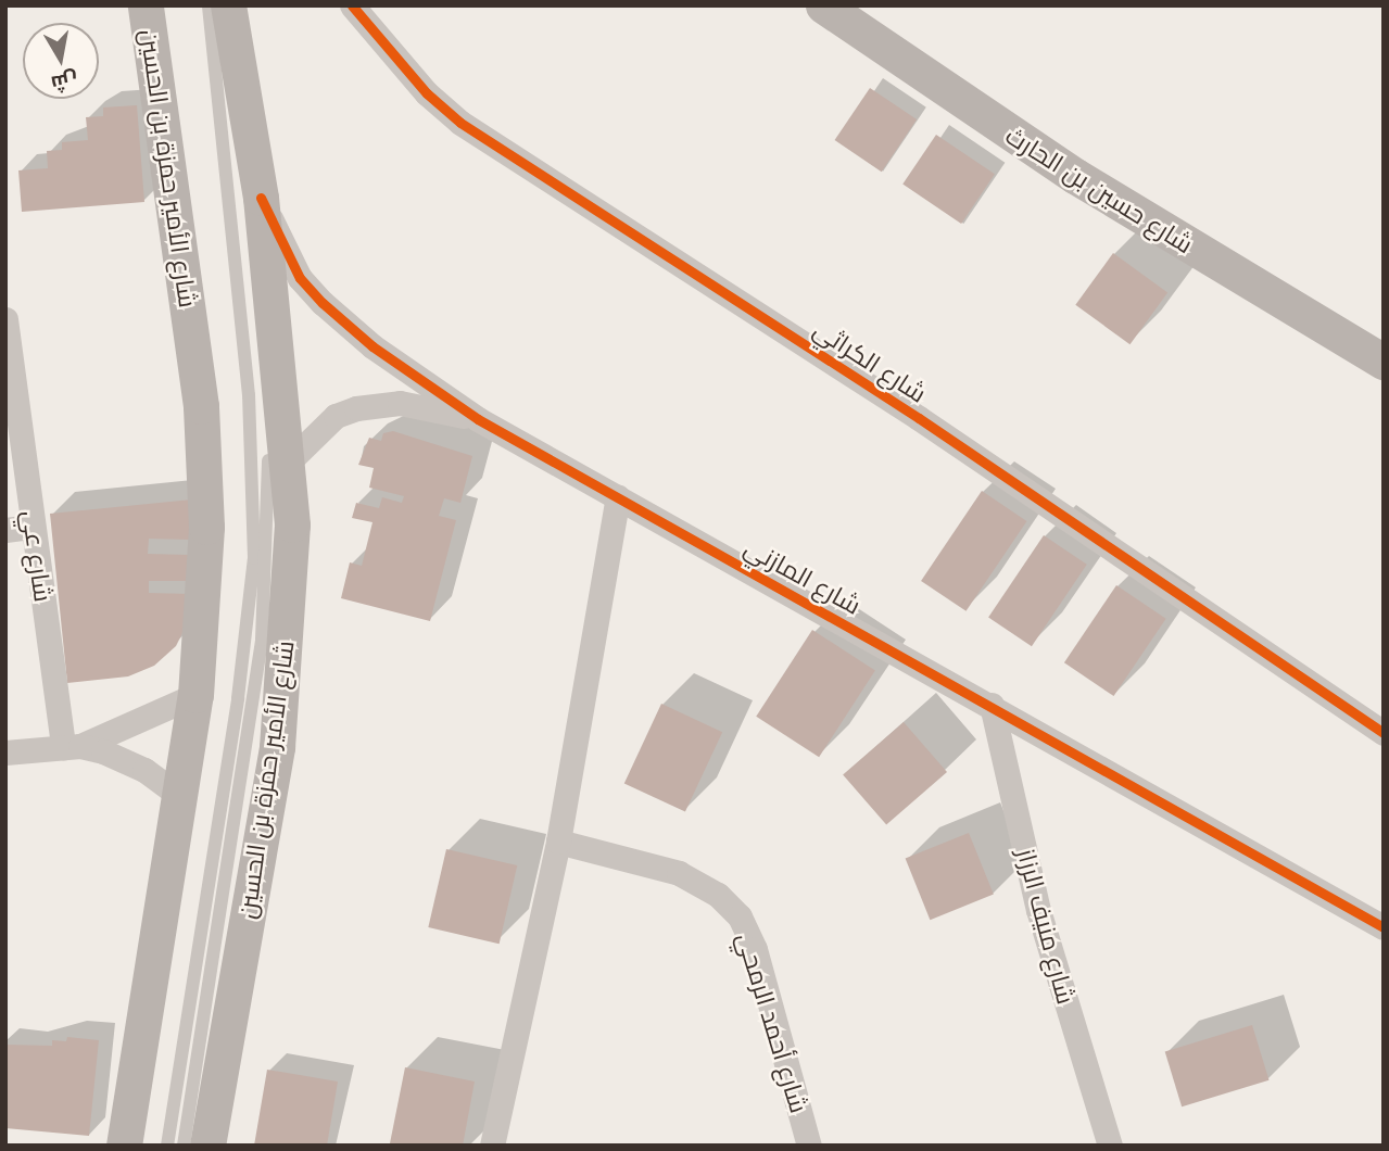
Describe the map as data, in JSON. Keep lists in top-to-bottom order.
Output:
{
  "streets": {
    "main road": ["شارع الأمير حمزة بن الحسين", "شارع حسين بن الحارث"],
    "street": [
      "شارع الكراثي",
      "شارع عي",
      "شارع المازني",
      "شارع منيف الرزاز",
      "شارع أحمد الرمحي"
    ]
  },
  "crossings": [
    ["شارع الأمير حمزة بن الحسين", "شارع المازني"],
    ["شارع المازني", "شارع منيف الرزاز"]
  ],
  "north": "bottom"
}
